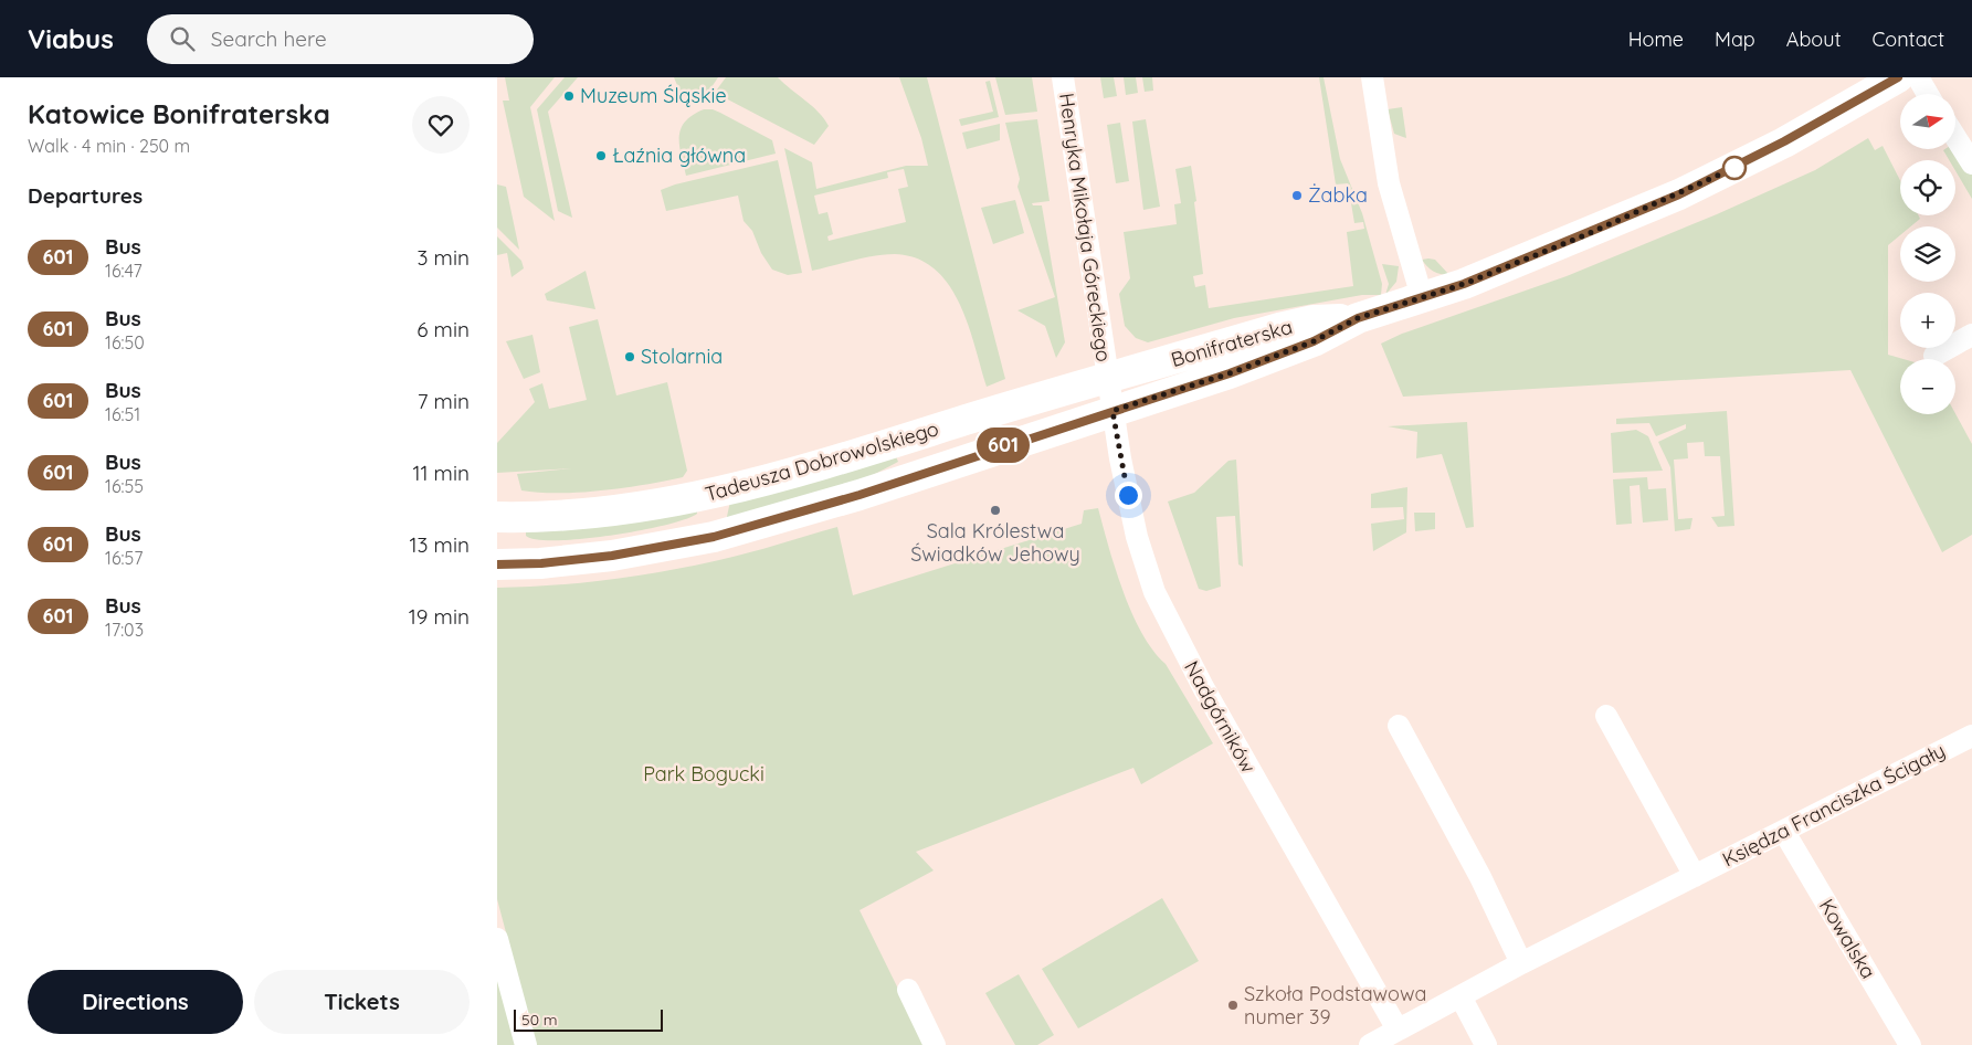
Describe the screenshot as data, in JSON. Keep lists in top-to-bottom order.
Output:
{
  "streets": {
    "street": [
      "Henryka Mikołaja Góreckiego",
      "Bonifraterska",
      "Tadeusza Dobrowolskiego",
      "Nadgórników",
      "Księdza Franciszka Ścigały",
      "Kowalska"
    ]
  },
  "crossings": [
    ["Henryka Mikołaja Góreckiego", "Bonifraterska"],
    ["Henryka Mikołaja Góreckiego", "Tadeusza Dobrowolskiego"],
    ["Henryka Mikołaja Góreckiego", "Nadgórników"],
    ["Bonifraterska", "Tadeusza Dobrowolskiego"],
    ["Bonifraterska", "Nadgórników"],
    ["Tadeusza Dobrowolskiego", "Nadgórników"],
    ["Nadgórników", "Księdza Franciszka Ścigały"],
    ["Księdza Franciszka Ścigały", "Kowalska"]
  ],
  "parks": ["Park Bogucki"],
  "places": [
    "Muzeum Śląskie",
    "Łaźnia główna",
    "Żabka",
    "Stolarnia",
    "Sala Królestwa Świadków Jehowy",
    "Szkoła Podstawowa numer 39"
  ],
  "lines": ["bus line 601"],
  "scale_bar": "50 m",
  "north": "right",
  "page": {
    "header": "Viabus",
    "search": "Search here",
    "nav": [
      "Home",
      "Map",
      "About",
      "Contact"
    ],
    "heading": [
      ["Katowice Bonifraterska", "Walk · 4 min · 250 m"],
      "Departures"
    ],
    "on_map": "601",
    "map_buttons": ["+", "−"],
    "list": [
      {
        "mark": "601",
        "name": "Bus",
        "note": "16:47",
        "value": "3 min"
      },
      {
        "mark": "601",
        "name": "Bus",
        "note": "16:50",
        "value": "6 min"
      },
      {
        "mark": "601",
        "name": "Bus",
        "note": "16:51",
        "value": "7 min"
      },
      {
        "mark": "601",
        "name": "Bus",
        "note": "16:55",
        "value": "11 min"
      },
      {
        "mark": "601",
        "name": "Bus",
        "note": "16:57",
        "value": "13 min"
      },
      {
        "mark": "601",
        "name": "Bus",
        "note": "17:03",
        "value": "19 min"
      }
    ],
    "buttons": ["Directions", "Tickets"],
    "scale": "50 m"
  }
}
